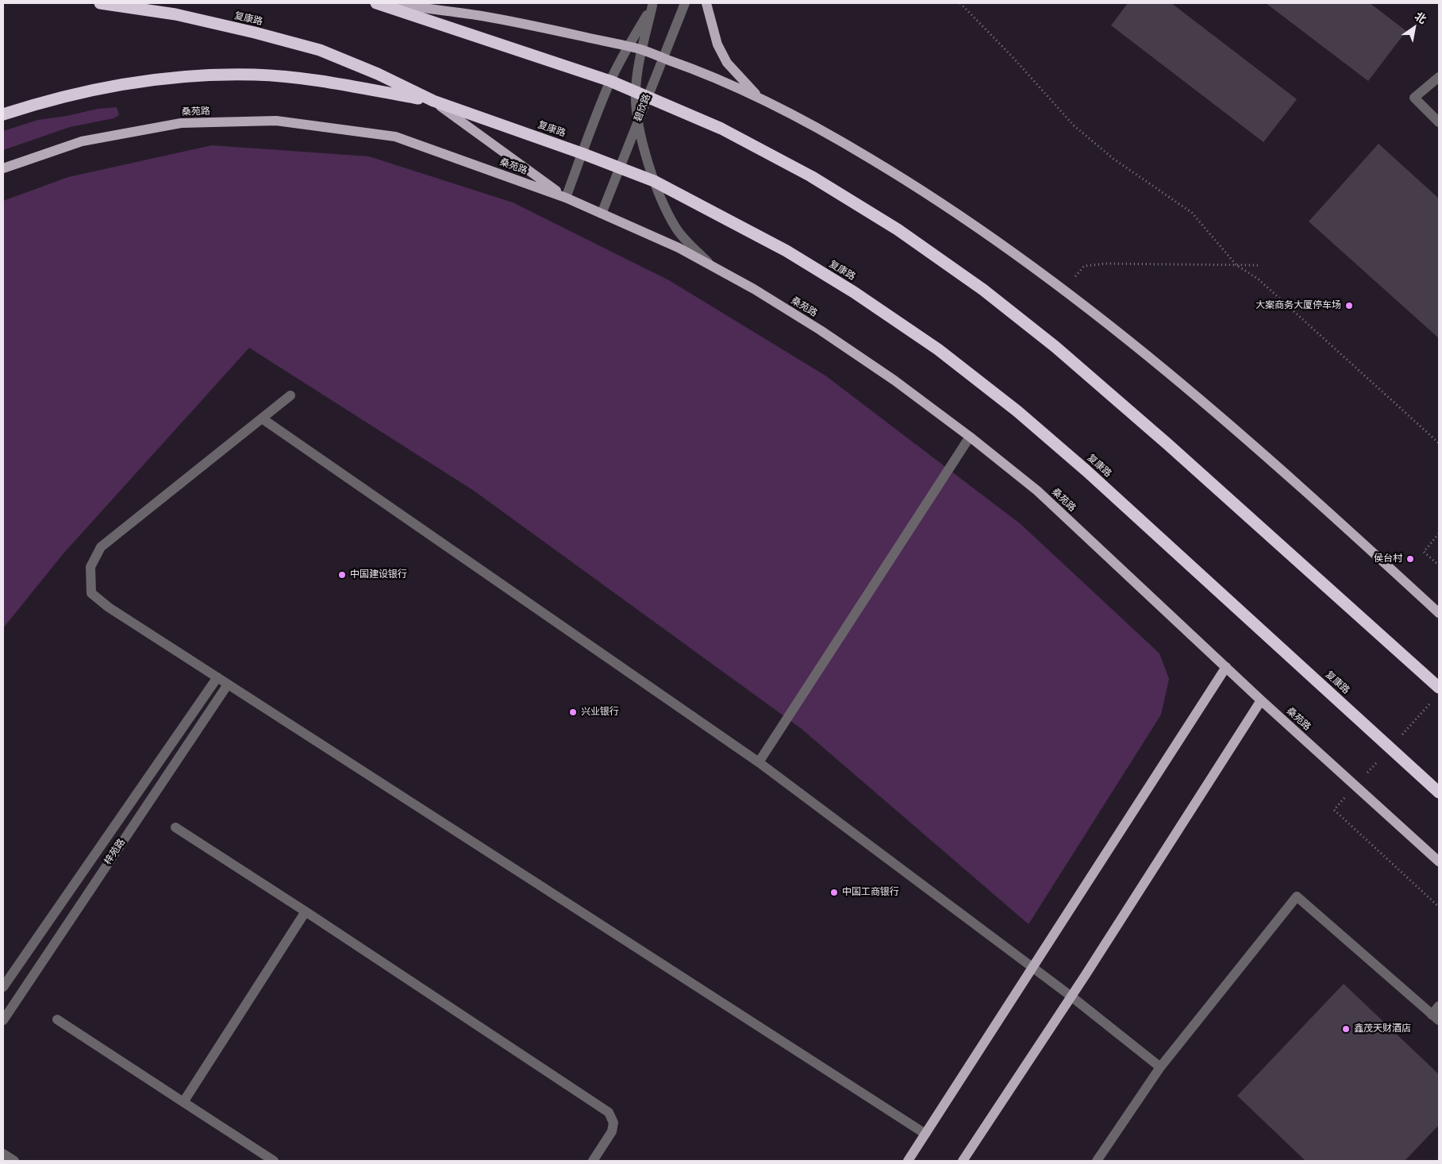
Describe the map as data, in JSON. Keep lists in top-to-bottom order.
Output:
{
  "streets": {
    "highway": ["复康路"],
    "main road": ["桑苑路"],
    "street": ["碧欣路", "梓苑路"]
  },
  "crossings": [
    ["复康路", "碧欣路"],
    ["碧欣路", "桑苑路"]
  ],
  "places": [
    "大案商务大厦停车场",
    "侯台村",
    "中国建设银行",
    "兴业银行",
    "中国工商银行",
    "鑫茂天财酒店"
  ],
  "north": "top right"
}
